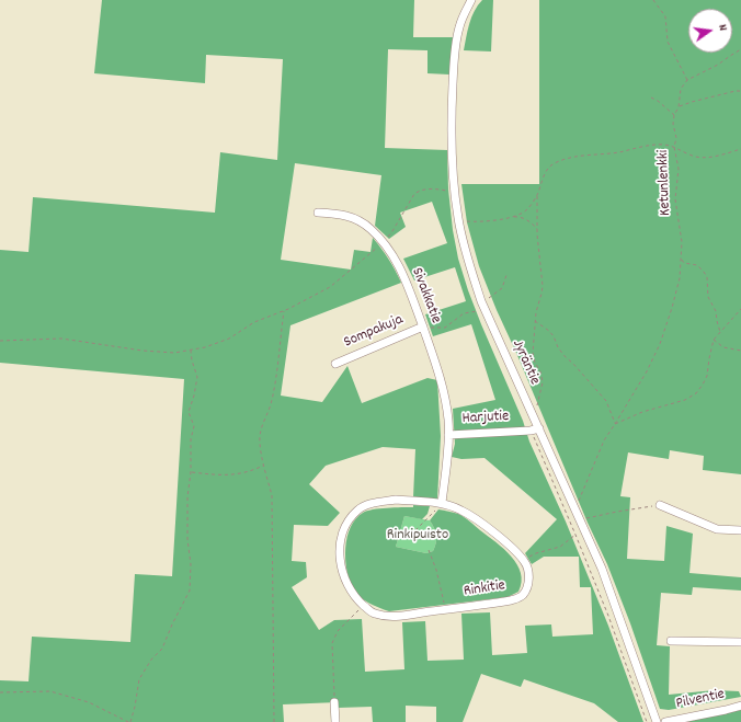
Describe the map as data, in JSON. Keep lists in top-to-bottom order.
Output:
{
  "streets": {
    "street": [
      "Sivakkatie",
      "Sompakuja",
      "Jyräntie",
      "Harjutie",
      "Rinkitie",
      "Pilventie"
    ],
    "path": ["Ketunlenkki"]
  },
  "crossings": [
    ["Ketunlenkki", "Jyräntie"],
    ["Sivakkatie", "Sompakuja"],
    ["Sivakkatie", "Harjutie"],
    ["Jyräntie", "Harjutie"],
    ["Harjutie", "Rinkitie"]
  ],
  "parks": ["Rinkipuisto"],
  "north": "right"
}
